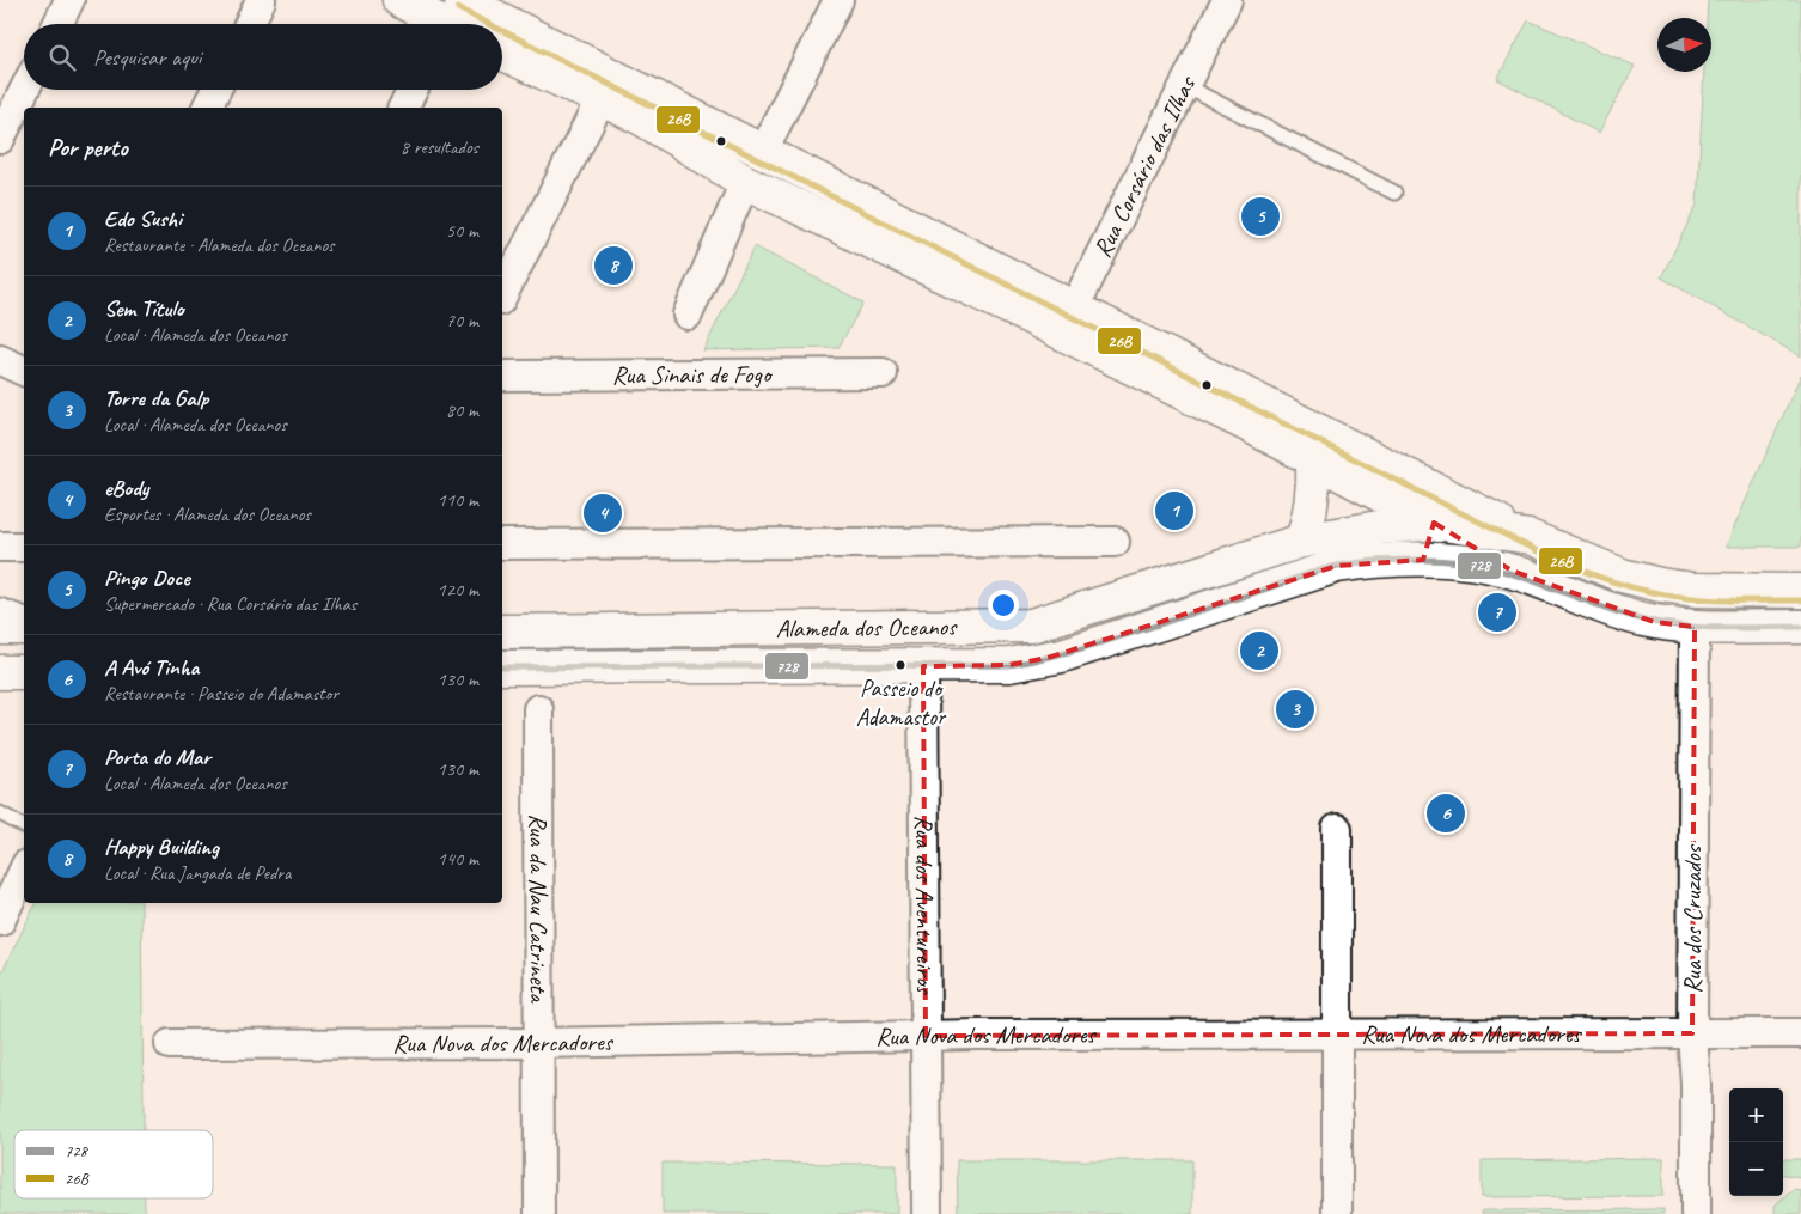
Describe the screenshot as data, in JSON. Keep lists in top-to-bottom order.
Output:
{
  "streets": {
    "main road": ["Alameda dos Oceanos"],
    "street": [
      "Rua Corsário das Ilhas",
      "Rua Sinais de Fogo",
      "Rua dos Aventureiros",
      "Rua da Nau Catrineta",
      "Rua dos Cruzados",
      "Rua Nova dos Mercadores"
    ]
  },
  "crossings": [
    ["Alameda dos Oceanos", "Rua dos Aventureiros"],
    ["Alameda dos Oceanos", "Rua dos Cruzados"],
    ["Rua dos Aventureiros", "Rua Nova dos Mercadores"],
    ["Rua da Nau Catrineta", "Rua Nova dos Mercadores"],
    ["Rua dos Cruzados", "Rua Nova dos Mercadores"]
  ],
  "places": ["Passeio do Adamastor"],
  "lines": ["transit line 26B", "transit line 728"],
  "legend": ["728", "26B"],
  "north": "right",
  "page": {
    "search": "Pesquisar aqui",
    "heading": ["Por perto", "8 resultados"],
    "list": [
      {
        "mark": "1",
        "name": "Edo Sushi",
        "note": "Restaurante · Alameda dos Oceanos",
        "value": "50 m"
      },
      {
        "mark": "2",
        "name": "Sem Título",
        "note": "Local · Alameda dos Oceanos",
        "value": "70 m"
      },
      {
        "mark": "3",
        "name": "Torre da Galp",
        "note": "Local · Alameda dos Oceanos",
        "value": "80 m"
      },
      {
        "mark": "4",
        "name": "eBody",
        "note": "Esportes · Alameda dos Oceanos",
        "value": "110 m"
      },
      {
        "mark": "5",
        "name": "Pingo Doce",
        "note": "Supermercado · Rua Corsário das Ilhas",
        "value": "120 m"
      },
      {
        "mark": "6",
        "name": "A Avó Tinha",
        "note": "Restaurante · Passeio do Adamastor",
        "value": "130 m"
      },
      {
        "mark": "7",
        "name": "Porta do Mar",
        "note": "Local · Alameda dos Oceanos",
        "value": "130 m"
      },
      {
        "mark": "8",
        "name": "Happy Building",
        "note": "Local · Rua Jangada de Pedra",
        "value": "140 m"
      }
    ],
    "pins": [
      "5",
      "8",
      "1",
      "4",
      "7",
      "2",
      "3",
      "6"
    ],
    "map_buttons": ["+", "−"]
  }
}
